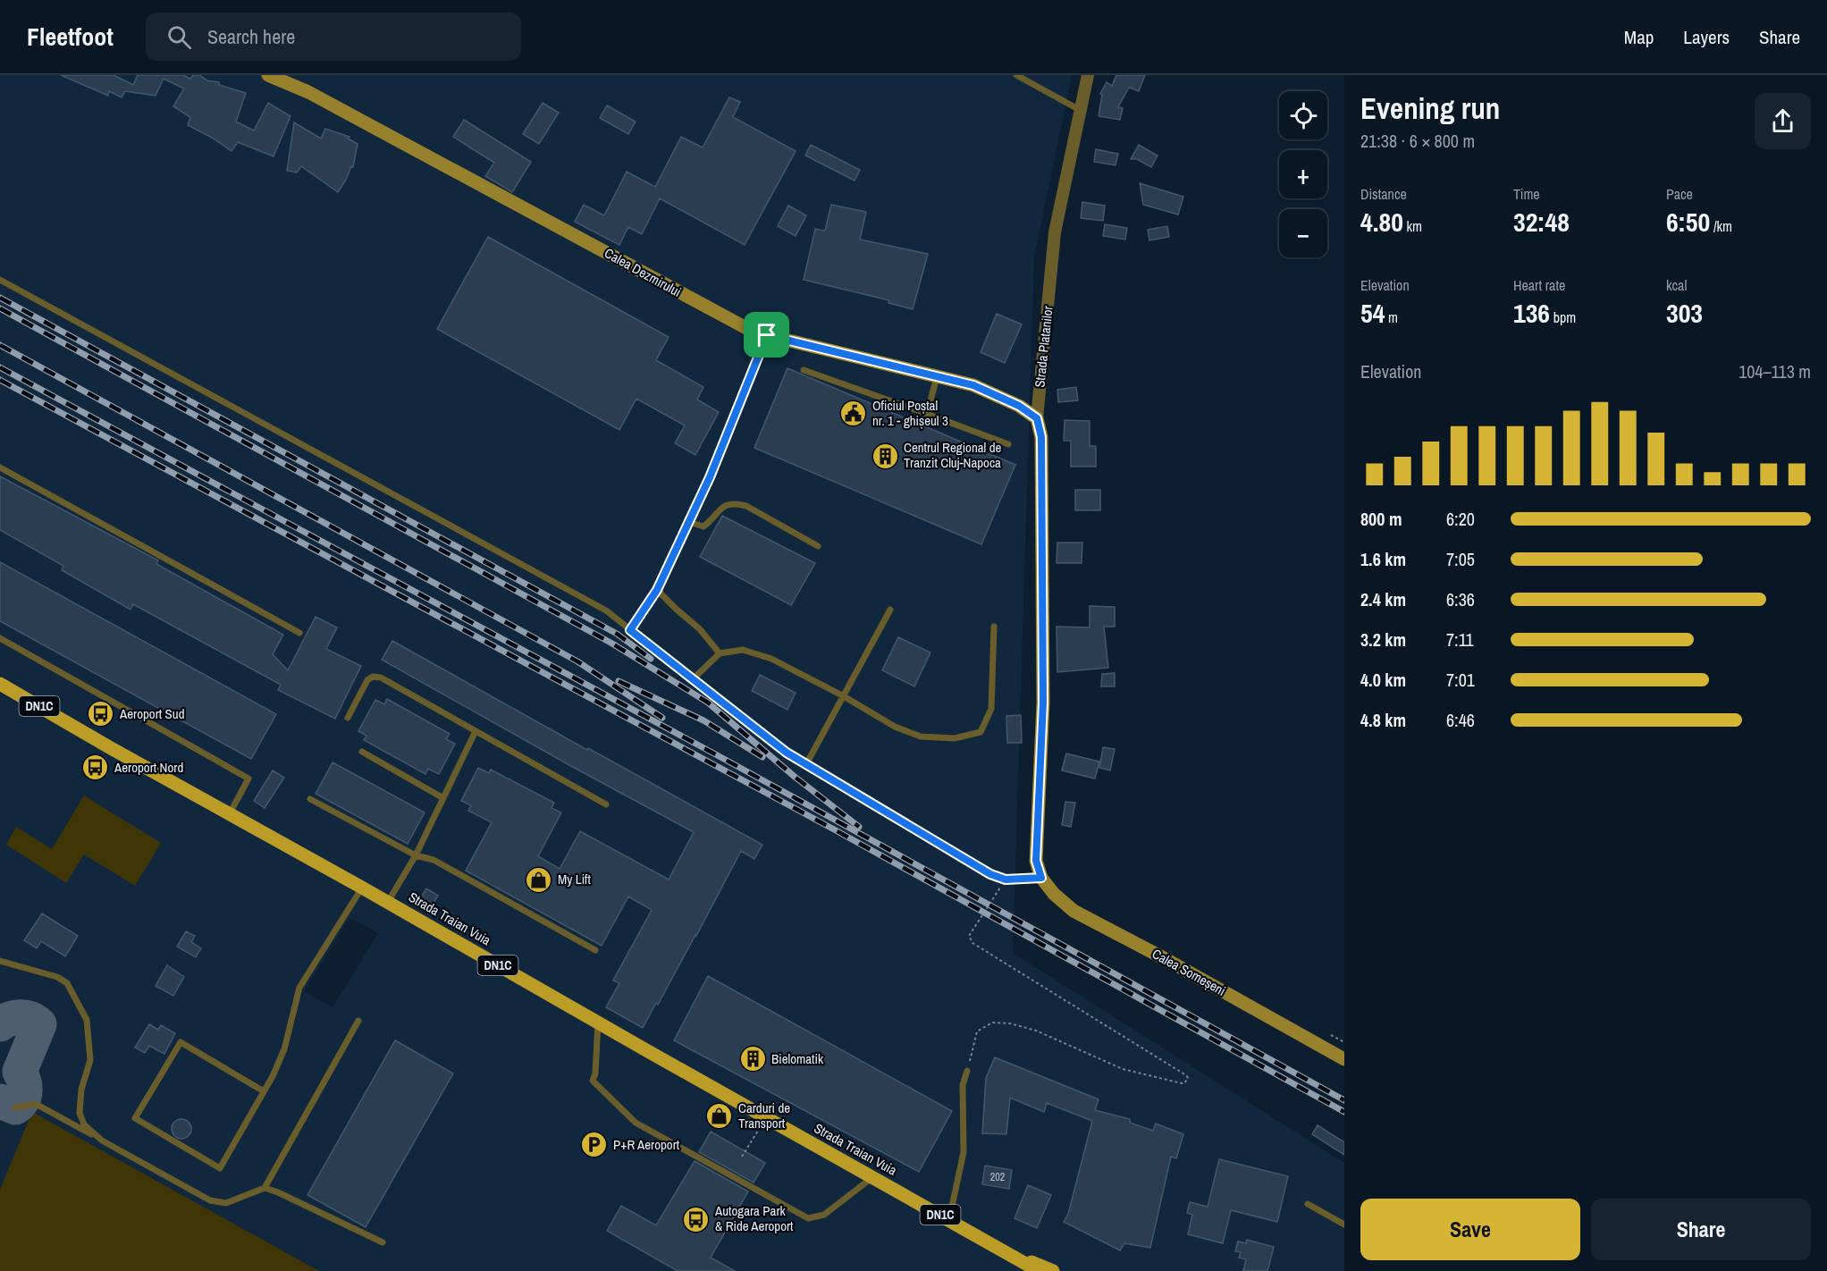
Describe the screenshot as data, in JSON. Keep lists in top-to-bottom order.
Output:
{
  "streets": {
    "main road": [
      "Calea Dezmirului",
      "Strada Platanilor",
      "DN1C",
      "Strada Traian Vuia",
      "Calea Someșeni"
    ]
  },
  "crossings": [
    ["Calea Dezmirului", "Strada Platanilor"],
    ["Strada Platanilor", "Calea Someșeni"],
    ["DN1C", "Strada Traian Vuia"]
  ],
  "places": {
    "public building": ["Oficiul Poștal nr. 1 - ghișeul 3"],
    "building": ["Centrul Regional de Tranzit Cluj-Napoca", "Bielomatik"],
    "bus stop": ["Aeroport Sud", "Aeroport Nord", "Autogara Park & Ride Aeroport"],
    "shop": ["My Lift", "Carduri de Transport"],
    "parking": ["P+R Aeroport"]
  },
  "house_numbers": ["202"],
  "page": {
    "header": "Fleetfoot",
    "search": "Search here",
    "nav": ["Map", "Layers", "Share"],
    "heading": ["Evening run", "21:38 · 6 × 800 m"],
    "map_buttons": ["+", "−"],
    "stats": [
      ["Distance", "4.80 km"],
      ["Time", "32:48"],
      ["Pace", "6:50 /km"],
      ["Elevation", "54 m"],
      ["Heart rate", "136 bpm"],
      ["kcal", "303"]
    ],
    "chart": ["Elevation", "104–113 m"],
    "list": [
      {
        "name": "800 m",
        "note": "6:20"
      },
      {
        "name": "1.6 km",
        "note": "7:05"
      },
      {
        "name": "2.4 km",
        "note": "6:36"
      },
      {
        "name": "3.2 km",
        "note": "7:11"
      },
      {
        "name": "4.0 km",
        "note": "7:01"
      },
      {
        "name": "4.8 km",
        "note": "6:46"
      }
    ],
    "buttons": ["Save", "Share"]
  }
}
